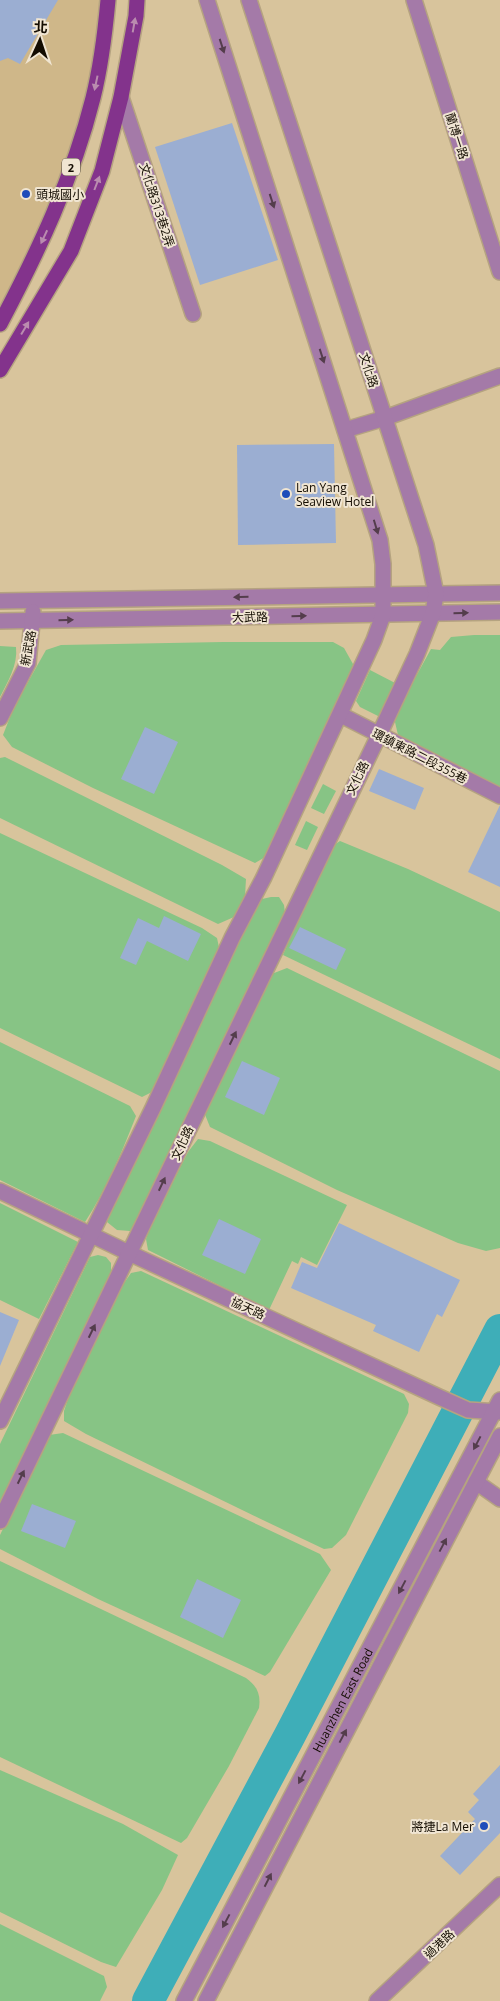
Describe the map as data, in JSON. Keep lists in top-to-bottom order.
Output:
{
  "streets": {
    "main road": ["2"],
    "street": [
      "蘭博一路",
      "文化路313巷2弄",
      "文化路",
      "大武路",
      "新武路",
      "環鎮東路二段355巷",
      "協天路",
      "Huanzhen East Road",
      "過港路"
    ]
  },
  "crossings": [
    ["2", "文化路313巷2弄"],
    ["文化路", "大武路"],
    ["文化路", "環鎮東路二段355巷"],
    ["文化路", "協天路"],
    ["大武路", "新武路"],
    ["協天路", "Huanzhen East Road"]
  ],
  "places": ["頭城國小", "Lan Yang Seaview Hotel", "將捷La Mer"],
  "north": "top"
}
